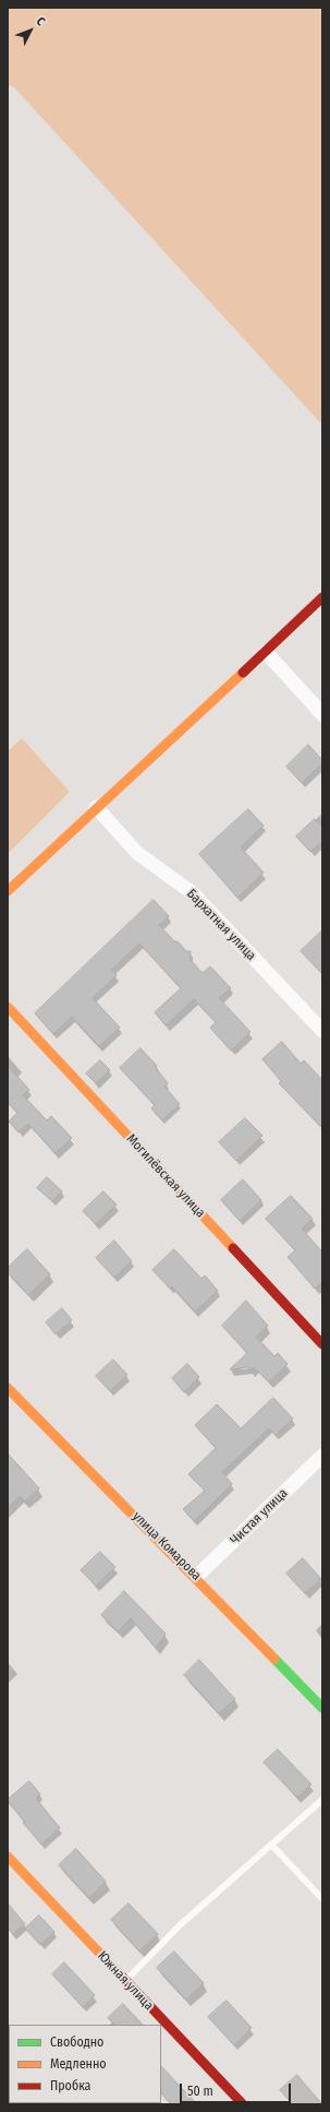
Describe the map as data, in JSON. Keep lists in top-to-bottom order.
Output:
{
  "streets": {
    "street": [
      "Бархатная улица",
      "Могилёвская улица",
      "Чистая улица",
      "улица Комарова",
      "Южная улица"
    ]
  },
  "crossings": [
    ["Чистая улица", "улица Комарова"]
  ],
  "legend": ["Свободно", "Медленно", "Пробка"],
  "scale_bar": "50 m",
  "north": "top right"
}
